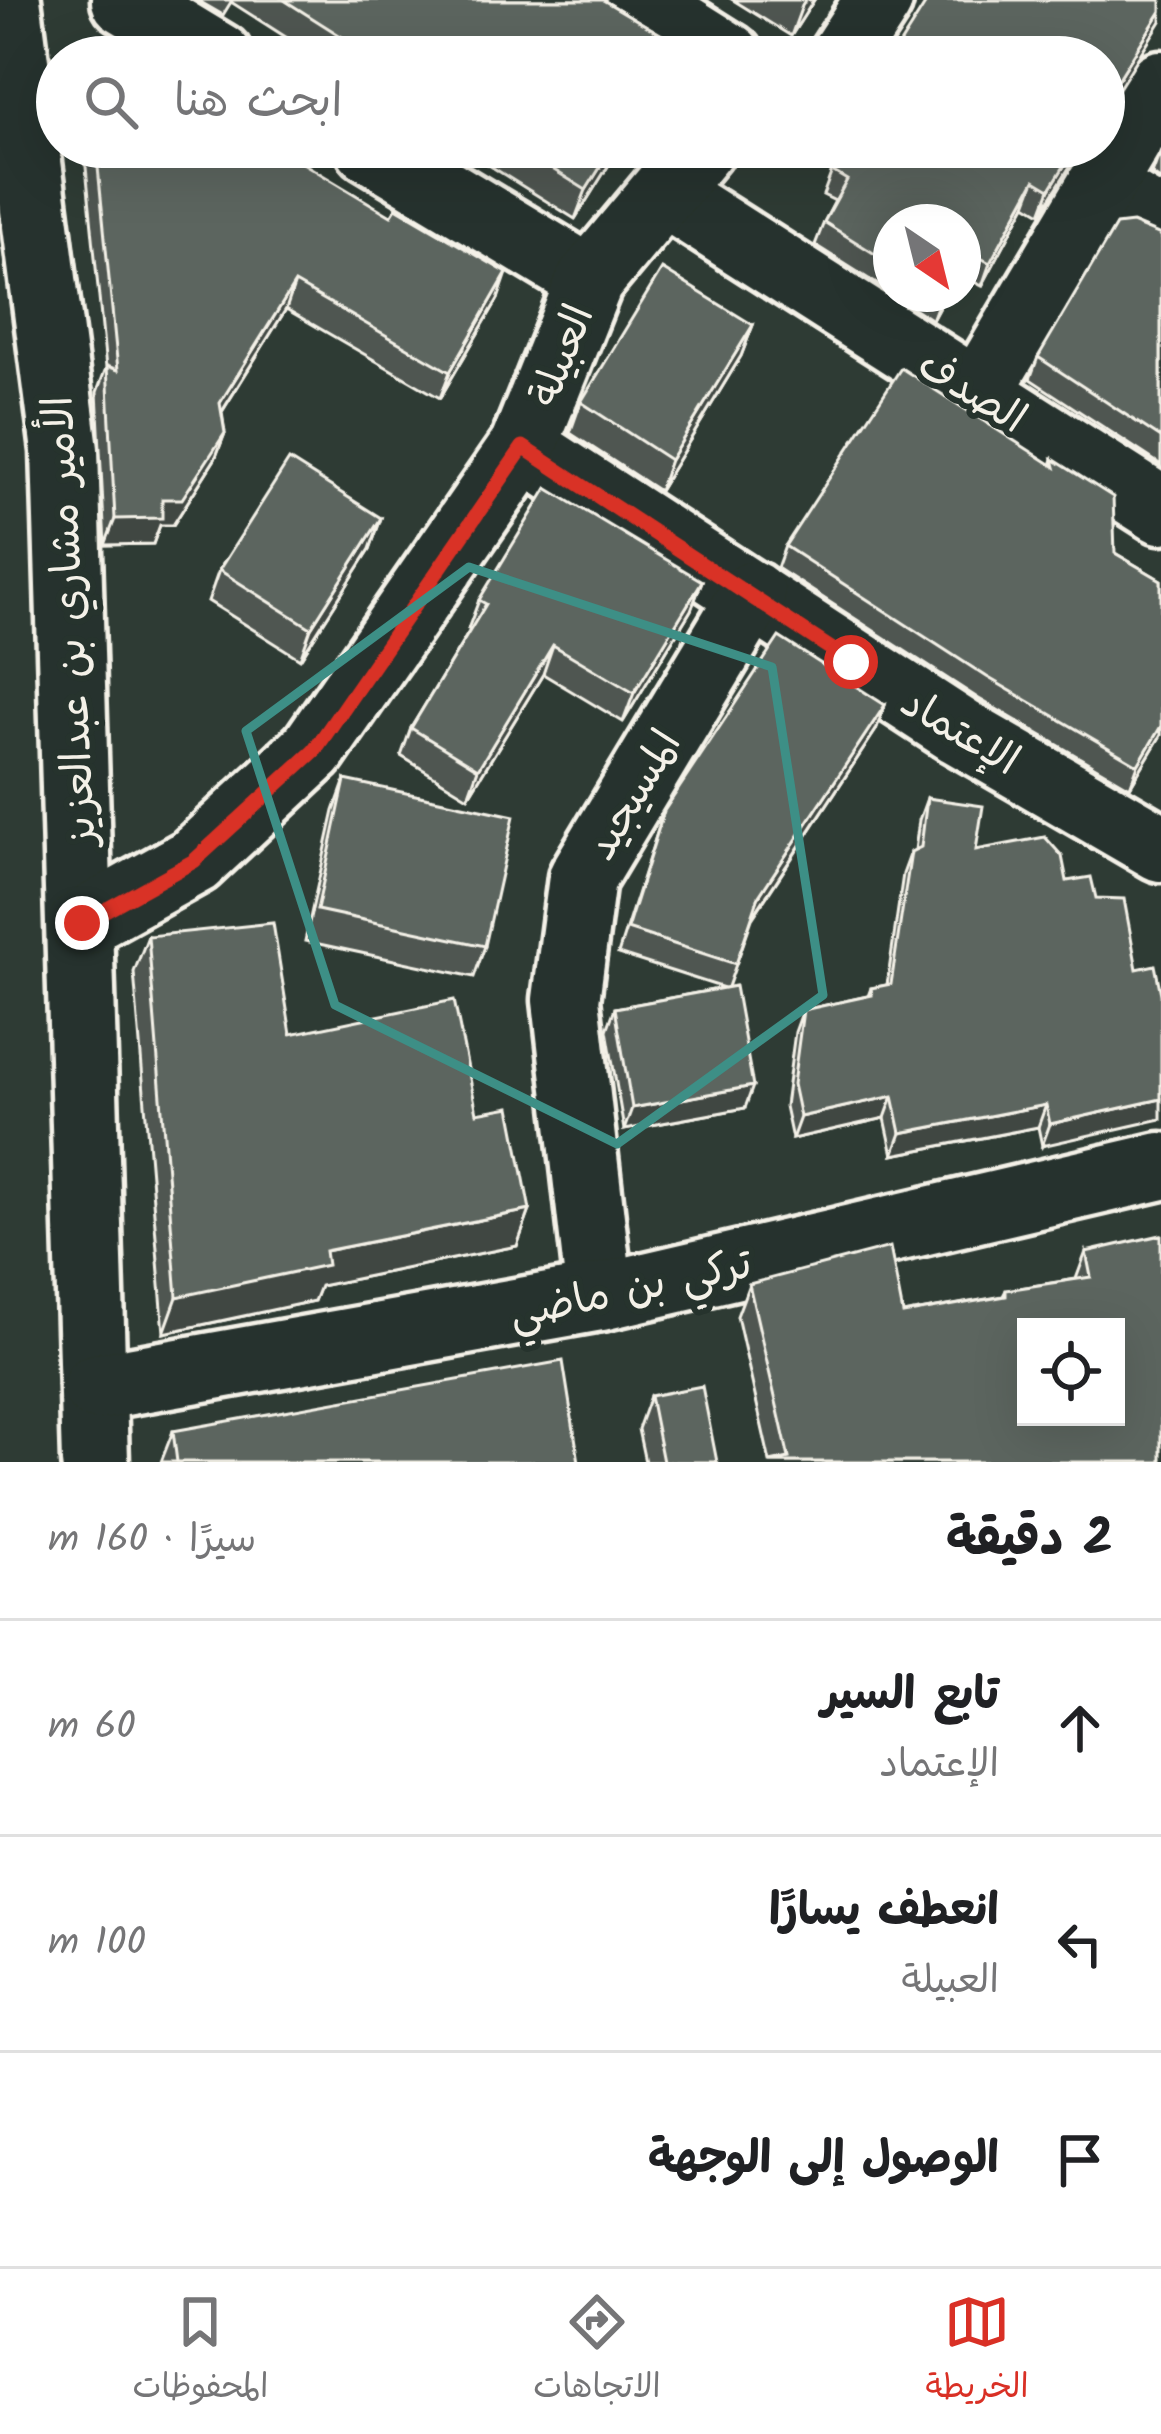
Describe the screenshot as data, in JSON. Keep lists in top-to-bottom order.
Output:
{
  "streets": {
    "street": [
      "العبيلة",
      "الصدف",
      "الأمير مشاري بن عبدالعزيز",
      "الإعتماد",
      "المسيجيد",
      "تركي بن ماضي"
    ]
  },
  "crossings": [
    ["العبيلة", "الصدف"],
    ["العبيلة", "الأمير مشاري بن عبدالعزيز"],
    ["العبيلة", "الإعتماد"],
    ["الأمير مشاري بن عبدالعزيز", "تركي بن ماضي"],
    ["الإعتماد", "المسيجيد"],
    ["المسيجيد", "تركي بن ماضي"]
  ],
  "north": "bottom right",
  "page": {
    "search": "ابحث هنا",
    "heading": ["2 دقيقة", "سيرًا · 160 m"],
    "list": [
      ["تابع السير", "الإعتماد", "60 m"],
      ["انعطف يسارًا", "العبيلة", "100 m"],
      "الوصول إلى الوجهة"
    ],
    "nav": ["الخريطة", "الاتجاهات", "المحفوظات"]
  }
}
